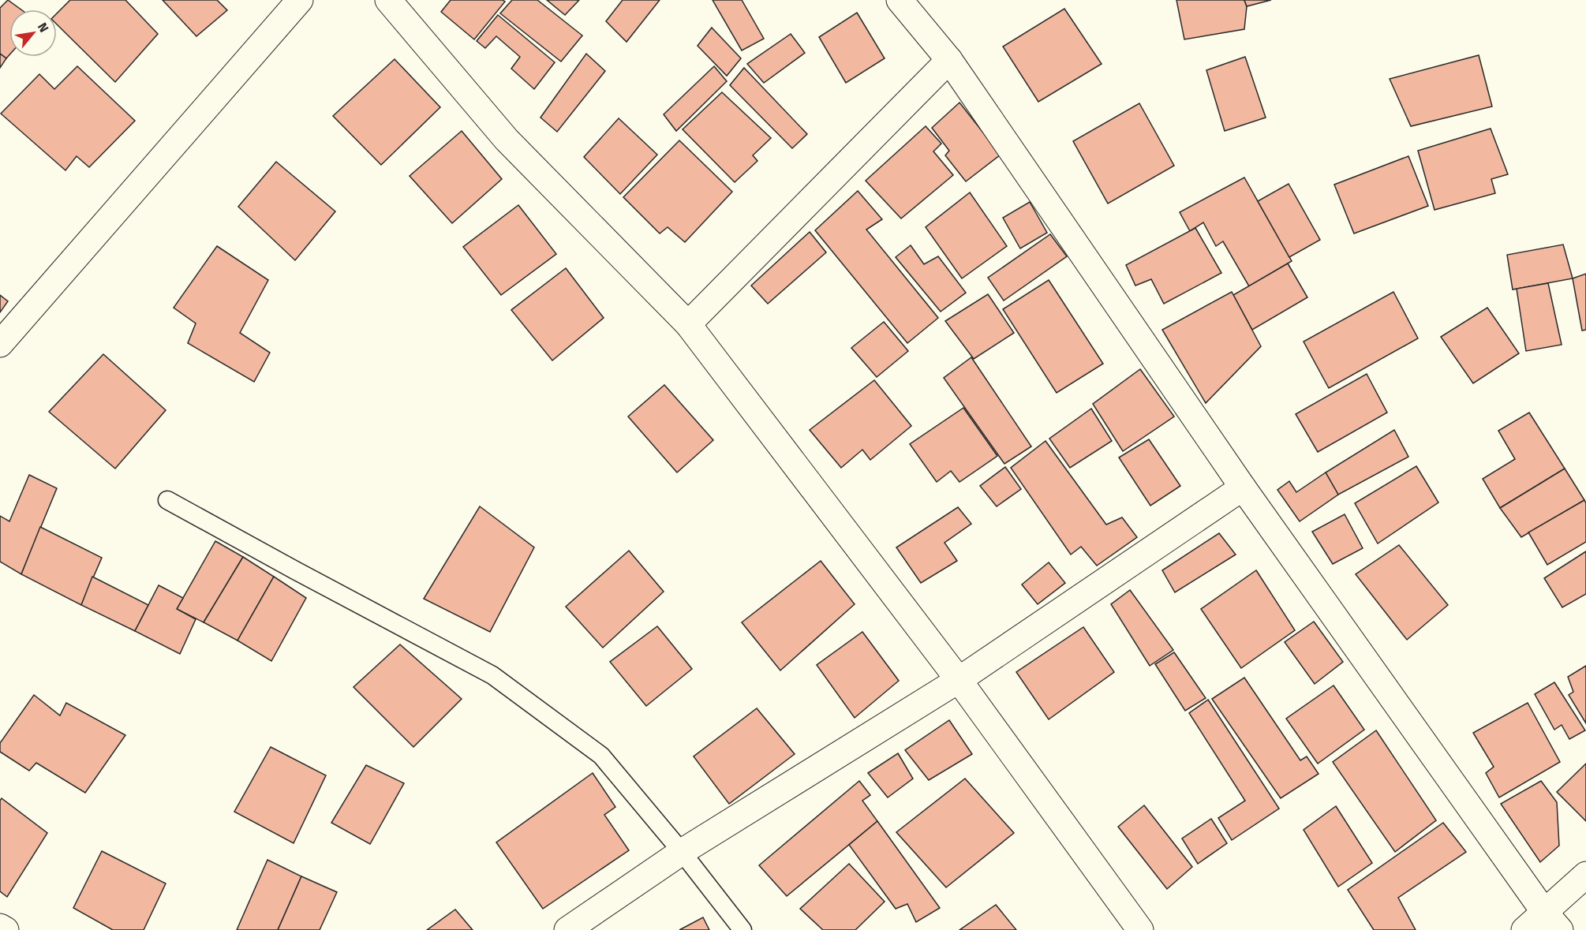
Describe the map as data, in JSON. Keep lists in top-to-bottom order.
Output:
{
  "north": "top right"
}
